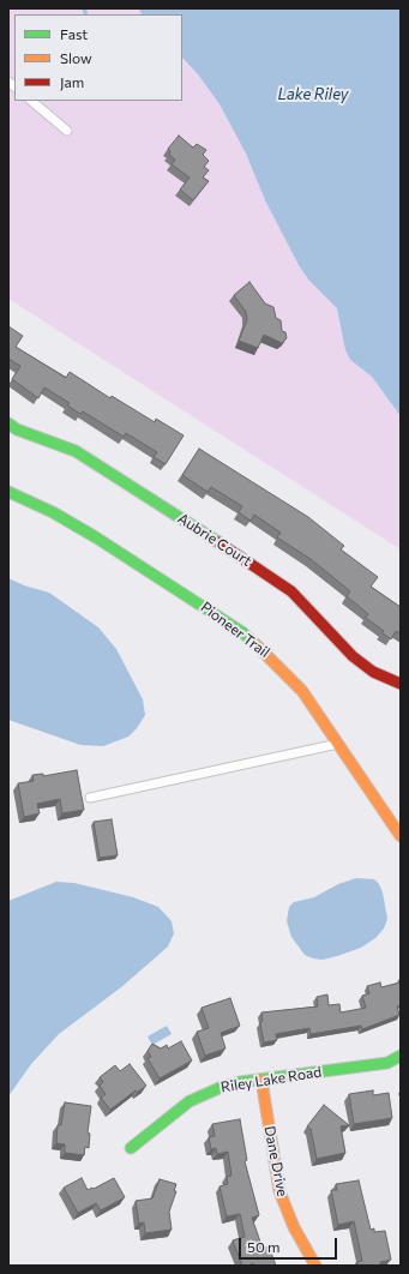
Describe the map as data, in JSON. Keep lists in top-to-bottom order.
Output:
{
  "streets": {
    "street": [
      "Aubrie Court",
      "Pioneer Trail",
      "Riley Lake Road",
      "Dane Drive"
    ]
  },
  "crossings": [
    ["Riley Lake Road", "Dane Drive"]
  ],
  "water": ["Lake Riley"],
  "legend": ["Fast", "Slow", "Jam"],
  "scale_bar": "50 m"
}
